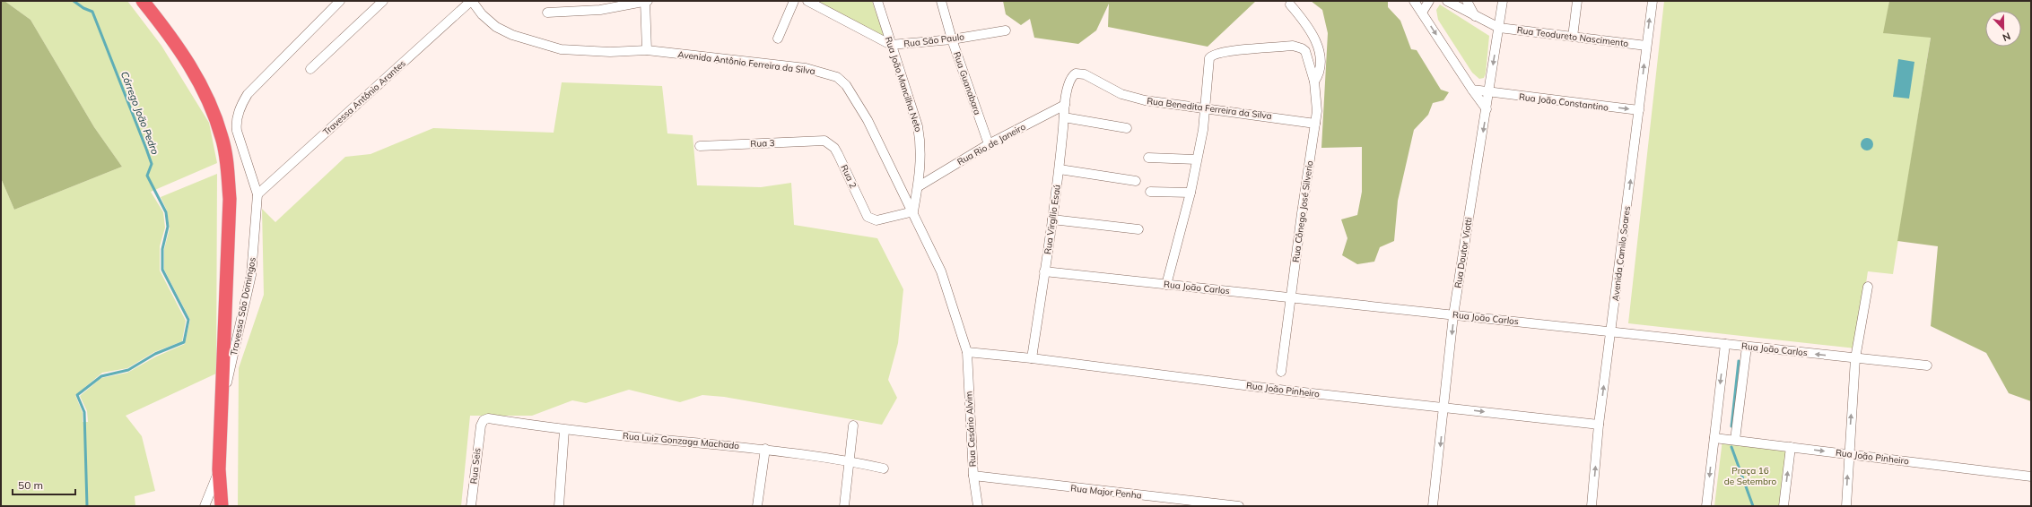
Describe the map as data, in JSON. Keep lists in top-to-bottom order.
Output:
{
  "streets": {
    "street": [
      "Rua Teodureto Nascimento",
      "Rua São Paulo",
      "Avenida Antônio Ferreira da Silva",
      "Rua Guanabara",
      "Rua João Mancilha Neto",
      "Travessa Antônio Arantes",
      "Rua João Constantino",
      "Rua Benedita Ferreira da Silva",
      "Rua 3",
      "Rua Rio de Janeiro",
      "Rua 2",
      "Rua Cônego José Silverio",
      "Rua Virgílio Esaú",
      "Rua Doutor Viotti",
      "Avenida Camilo Soares",
      "Rua João Carlos",
      "Travessa São Domingos",
      "Rua João Pinheiro",
      "Rua Cesário Alvim",
      "Rua Luiz Gonzaga Machado",
      "Rua Seis",
      "Rua Major Penha"
    ]
  },
  "crossings": [
    ["Rua Teodureto Nascimento", "Rua Doutor Viotti"],
    ["Rua Teodureto Nascimento", "Avenida Camilo Soares"],
    ["Rua São Paulo", "Rua Guanabara"],
    ["Rua São Paulo", "Rua João Mancilha Neto"],
    ["Avenida Antônio Ferreira da Silva", "Rua João Mancilha Neto"],
    ["Avenida Antônio Ferreira da Silva", "Travessa Antônio Arantes"],
    ["Avenida Antônio Ferreira da Silva", "Rua 2"],
    ["Avenida Antônio Ferreira da Silva", "Rua João Pinheiro"],
    ["Avenida Antônio Ferreira da Silva", "Rua Cesário Alvim"],
    ["Rua Guanabara", "Rua Rio de Janeiro"],
    ["Rua João Mancilha Neto", "Rua Rio de Janeiro"],
    ["Rua João Mancilha Neto", "Rua 2"],
    ["Travessa Antônio Arantes", "Travessa São Domingos"],
    ["Rua João Constantino", "Rua Doutor Viotti"],
    ["Rua João Constantino", "Avenida Camilo Soares"],
    ["Rua Benedita Ferreira da Silva", "Rua Cônego José Silverio"],
    ["Rua Benedita Ferreira da Silva", "Rua Virgílio Esaú"],
    ["Rua 3", "Rua 2"],
    ["Rua Rio de Janeiro", "Rua Virgílio Esaú"],
    ["Rua Cônego José Silverio", "Rua João Carlos"],
    ["Rua Virgílio Esaú", "Rua João Carlos"],
    ["Rua Virgílio Esaú", "Rua João Pinheiro"],
    ["Rua Doutor Viotti", "Rua João Carlos"],
    ["Rua Doutor Viotti", "Rua João Pinheiro"],
    ["Avenida Camilo Soares", "Rua João Carlos"],
    ["Avenida Camilo Soares", "Rua João Pinheiro"],
    ["Rua João Pinheiro", "Rua Cesário Alvim"],
    ["Rua Cesário Alvim", "Rua Major Penha"],
    ["Rua Luiz Gonzaga Machado", "Rua Seis"]
  ],
  "one_way": ["Rua João Constantino", "Rua Doutor Viotti", "Avenida Camilo Soares"],
  "water": ["Córrego João Pedro"],
  "parks": ["Praça 16 de Setembro"],
  "scale_bar": "50 m",
  "north": "bottom"
}
